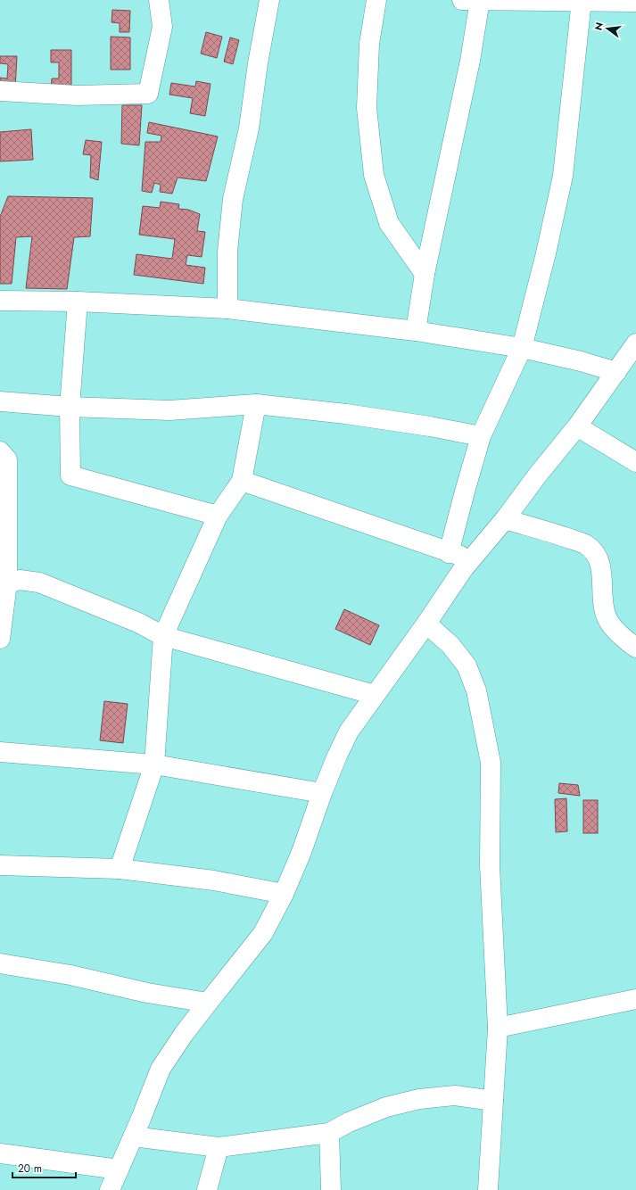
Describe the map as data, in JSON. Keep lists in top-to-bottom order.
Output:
{
  "scale_bar": "20 m",
  "north": "left"
}
